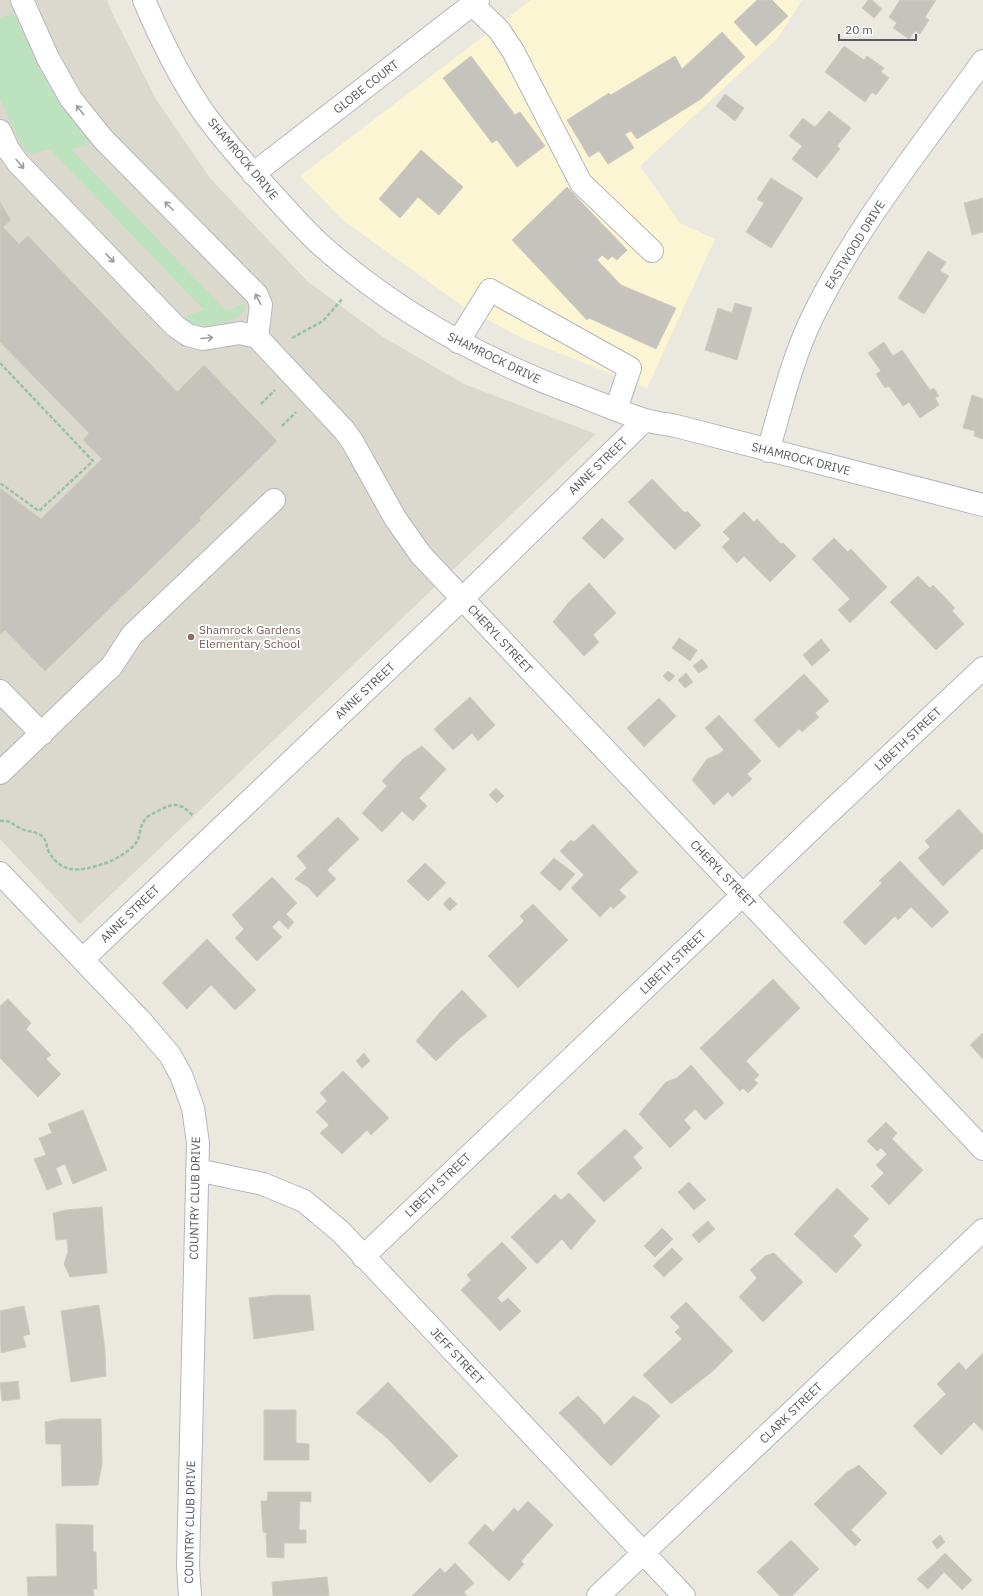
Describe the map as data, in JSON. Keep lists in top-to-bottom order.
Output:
{
  "streets": {
    "street": [
      "GLOBE COURT",
      "SHAMROCK DRIVE",
      "EASTWOOD DRIVE",
      "ANNE STREET",
      "CHERYL STREET",
      "LIBETH STREET",
      "COUNTRY CLUB DRIVE",
      "JEFF STREET",
      "CLARK STREET"
    ]
  },
  "crossings": [
    ["GLOBE COURT", "SHAMROCK DRIVE"],
    ["SHAMROCK DRIVE", "EASTWOOD DRIVE"],
    ["SHAMROCK DRIVE", "ANNE STREET"],
    ["ANNE STREET", "CHERYL STREET"],
    ["ANNE STREET", "COUNTRY CLUB DRIVE"],
    ["CHERYL STREET", "LIBETH STREET"],
    ["LIBETH STREET", "JEFF STREET"],
    ["COUNTRY CLUB DRIVE", "JEFF STREET"],
    ["JEFF STREET", "CLARK STREET"]
  ],
  "places": ["Shamrock Gardens Elementary School"],
  "scale_bar": "20 m"
}
